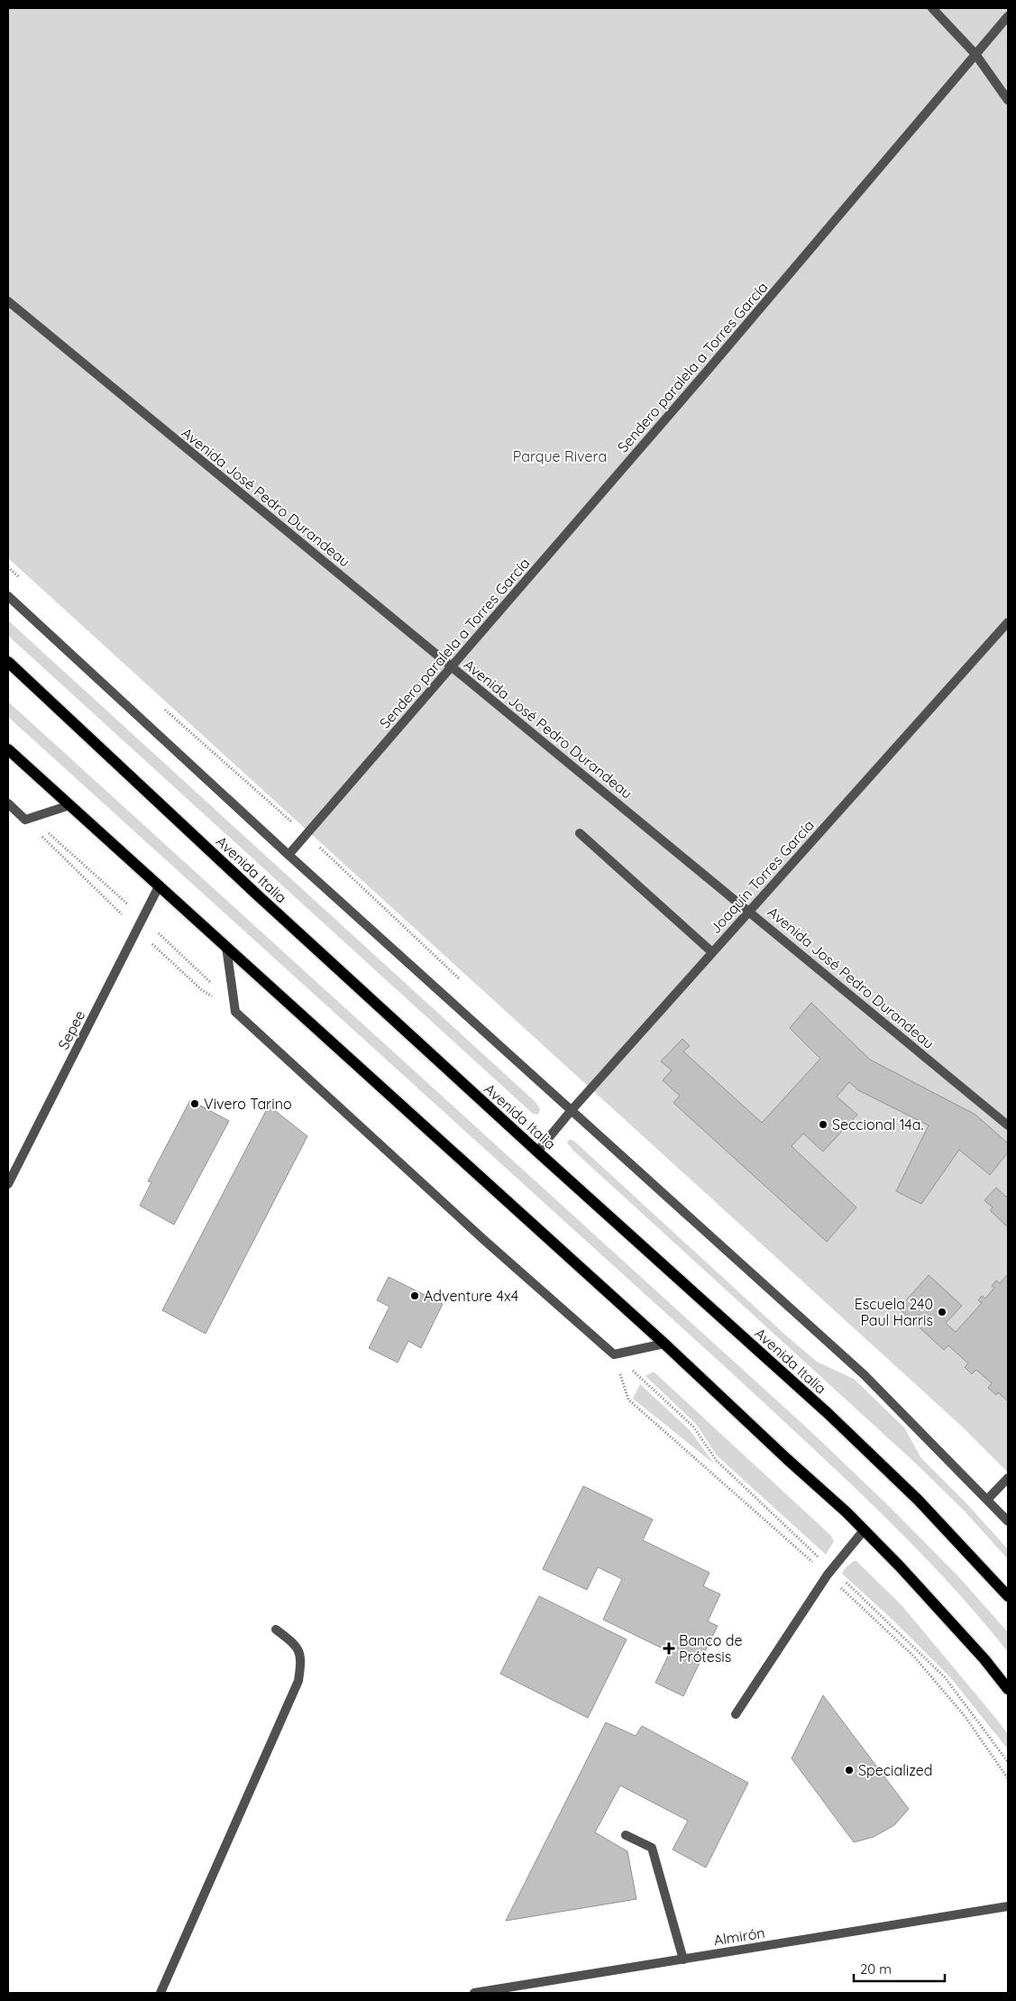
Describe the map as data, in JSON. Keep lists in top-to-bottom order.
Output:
{
  "streets": {
    "main road": ["Avenida Italia"],
    "street": [
      "Sendero paralela a Torres García",
      "Avenida José Pedro Durandeau",
      "Joaquín Torres García",
      "Sepee",
      "Almirón"
    ]
  },
  "crossings": [
    ["Sendero paralela a Torres García", "Avenida José Pedro Durandeau"],
    ["Avenida José Pedro Durandeau", "Joaquín Torres García"],
    ["Avenida Italia", "Joaquín Torres García"]
  ],
  "parks": ["Parque Rivera"],
  "places": {
    "other": [
      "Vivero Tarino",
      "Seccional 14a.",
      "Adventure 4x4",
      "Escuela 240 Paul Harris",
      "Specialized"
    ],
    "health": ["Banco de Prótesis"]
  },
  "scale_bar": "20 m"
}
